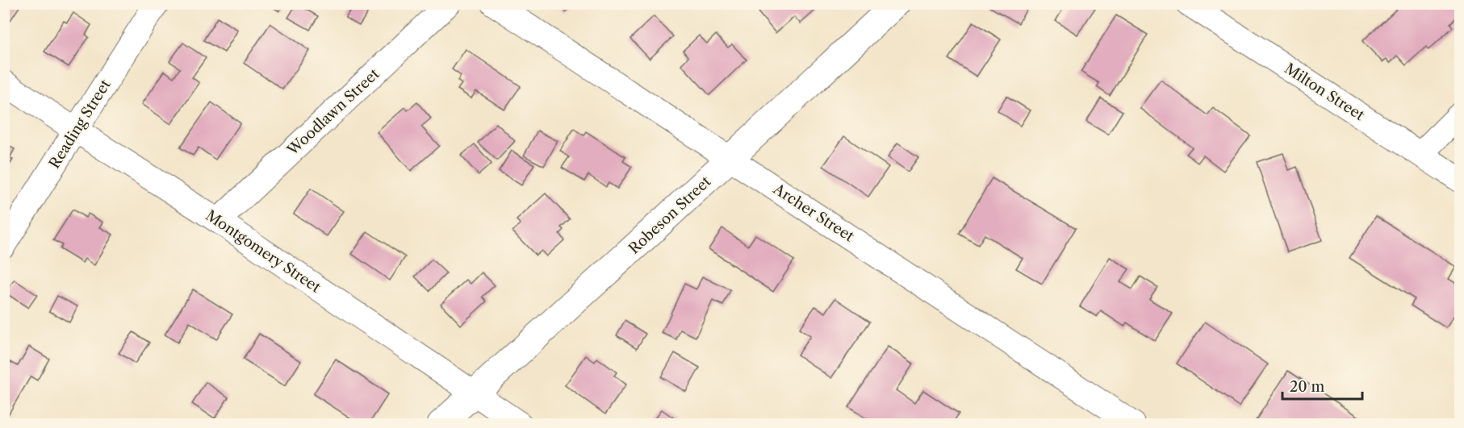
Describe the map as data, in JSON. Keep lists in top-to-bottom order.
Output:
{
  "streets": {
    "main road": ["Robeson Street"],
    "street": [
      "Milton Street",
      "Woodlawn Street",
      "Reading Street",
      "Archer Street",
      "Montgomery Street"
    ]
  },
  "crossings": [
    ["Woodlawn Street", "Montgomery Street"],
    ["Reading Street", "Montgomery Street"],
    ["Archer Street", "Robeson Street"],
    ["Robeson Street", "Montgomery Street"]
  ],
  "scale_bar": "20 m"
}
